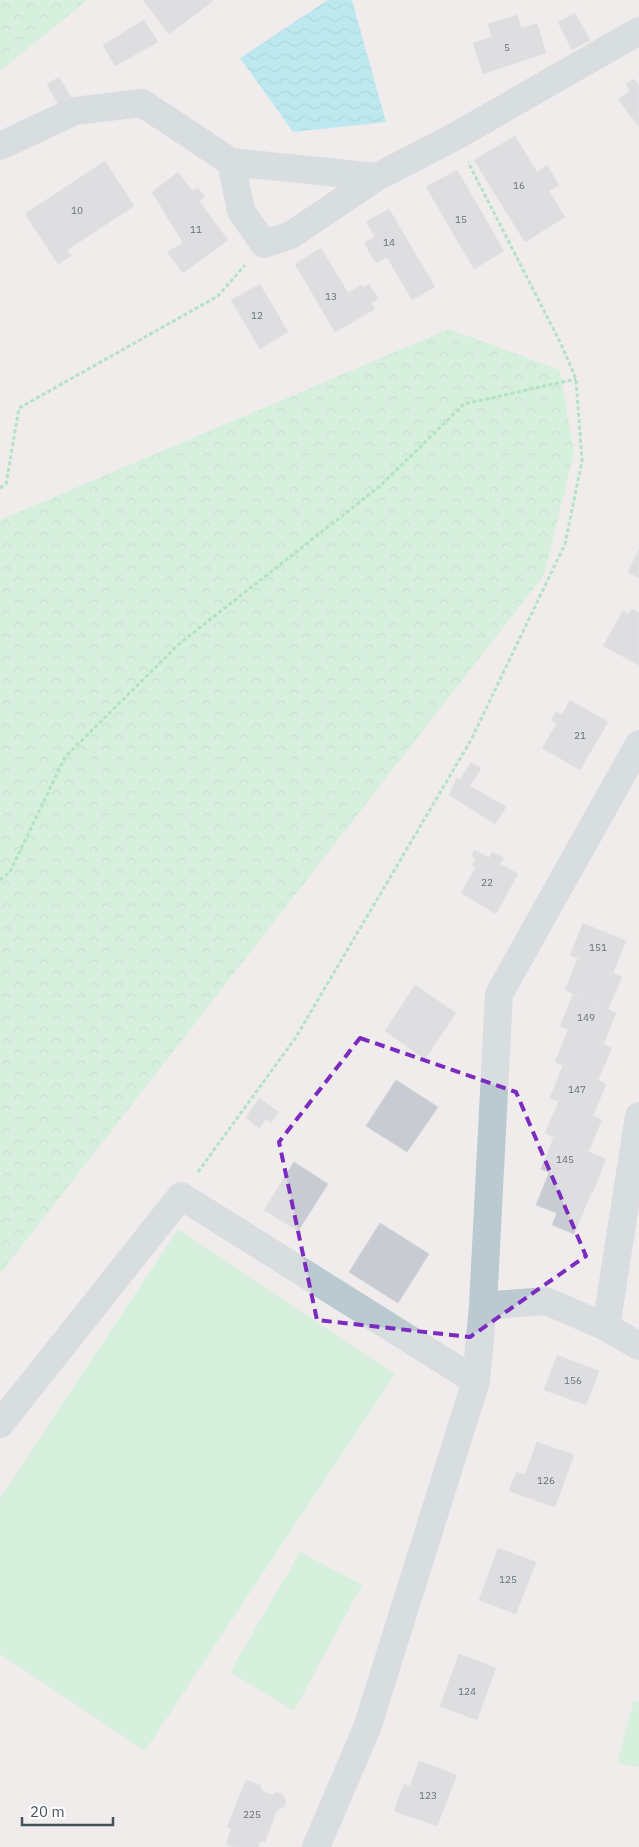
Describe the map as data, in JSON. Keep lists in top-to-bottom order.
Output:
{
  "house_numbers": [
    "5",
    "16",
    "10",
    "15",
    "11",
    "14",
    "13",
    "12",
    "21",
    "22",
    "151",
    "149",
    "147",
    "145",
    "156",
    "126",
    "125",
    "124",
    "123",
    "225"
  ],
  "scale_bar": "20 m"
}
